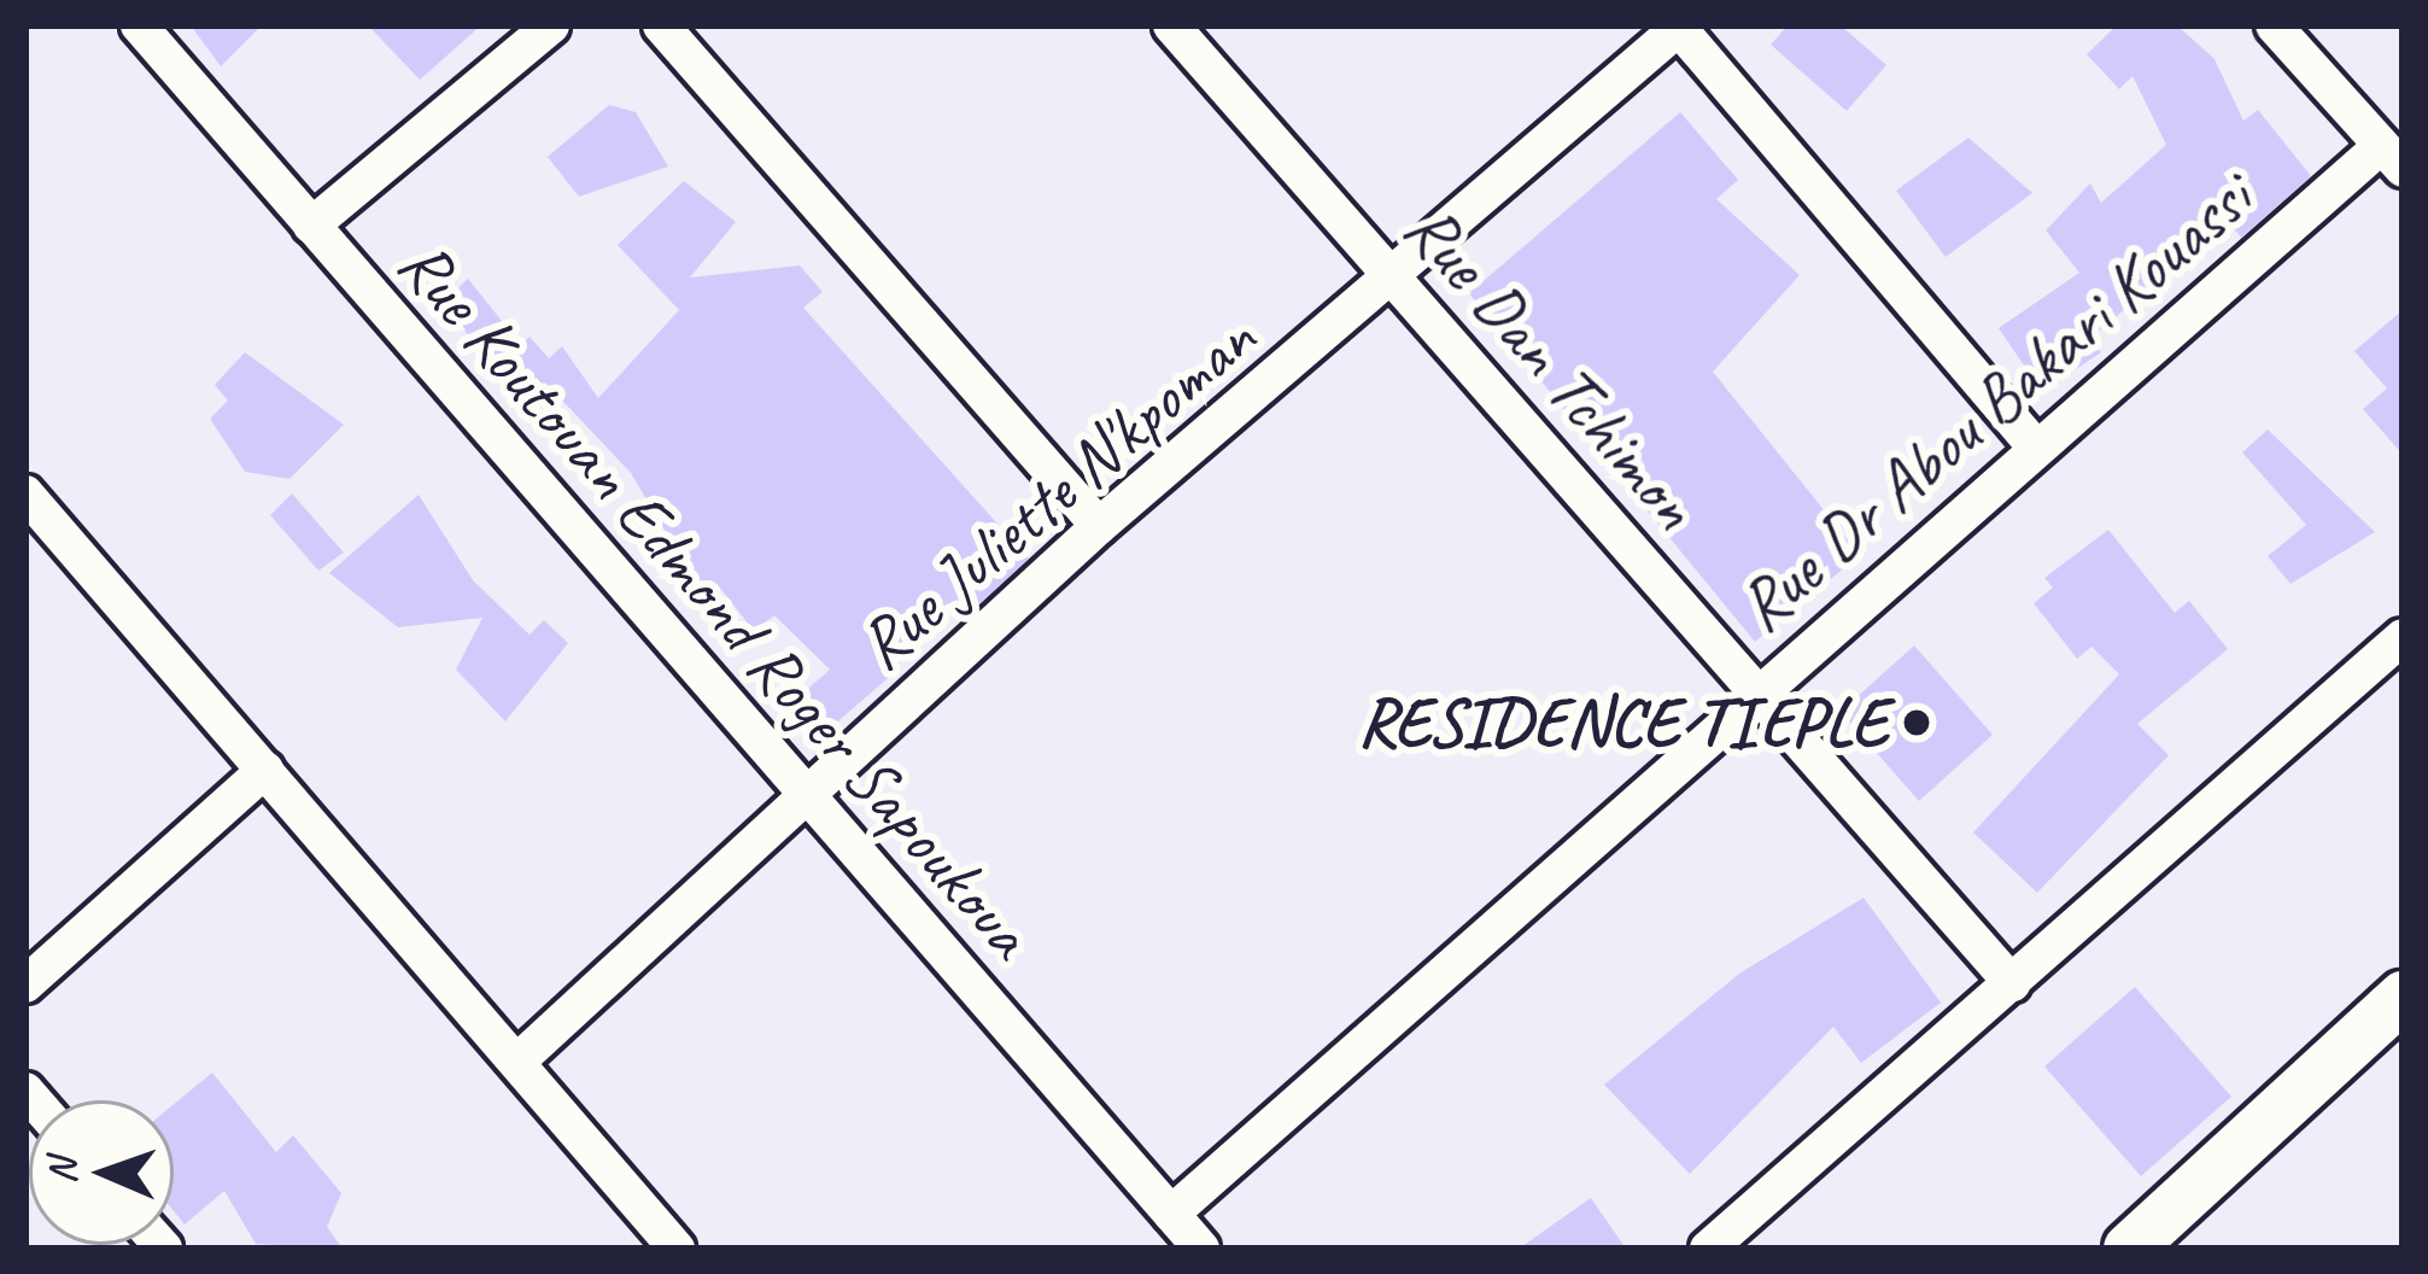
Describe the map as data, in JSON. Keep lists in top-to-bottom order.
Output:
{
  "streets": {
    "street": [
      "Rue Dan Tchimon",
      "Rue Dr Abou Bakari Kouassi",
      "Rue Juliette N'kpoman",
      "Rue Koutouan Edmond Roger Sapoukoua"
    ]
  },
  "crossings": [
    ["Rue Dan Tchimon", "Rue Dr Abou Bakari Kouassi"],
    ["Rue Dan Tchimon", "Rue Juliette N'kpoman"],
    ["Rue Dr Abou Bakari Kouassi", "Rue Koutouan Edmond Roger Sapoukoua"],
    ["Rue Juliette N'kpoman", "Rue Koutouan Edmond Roger Sapoukoua"]
  ],
  "places": ["RESIDENCE TIEPLE"],
  "north": "left"
}
